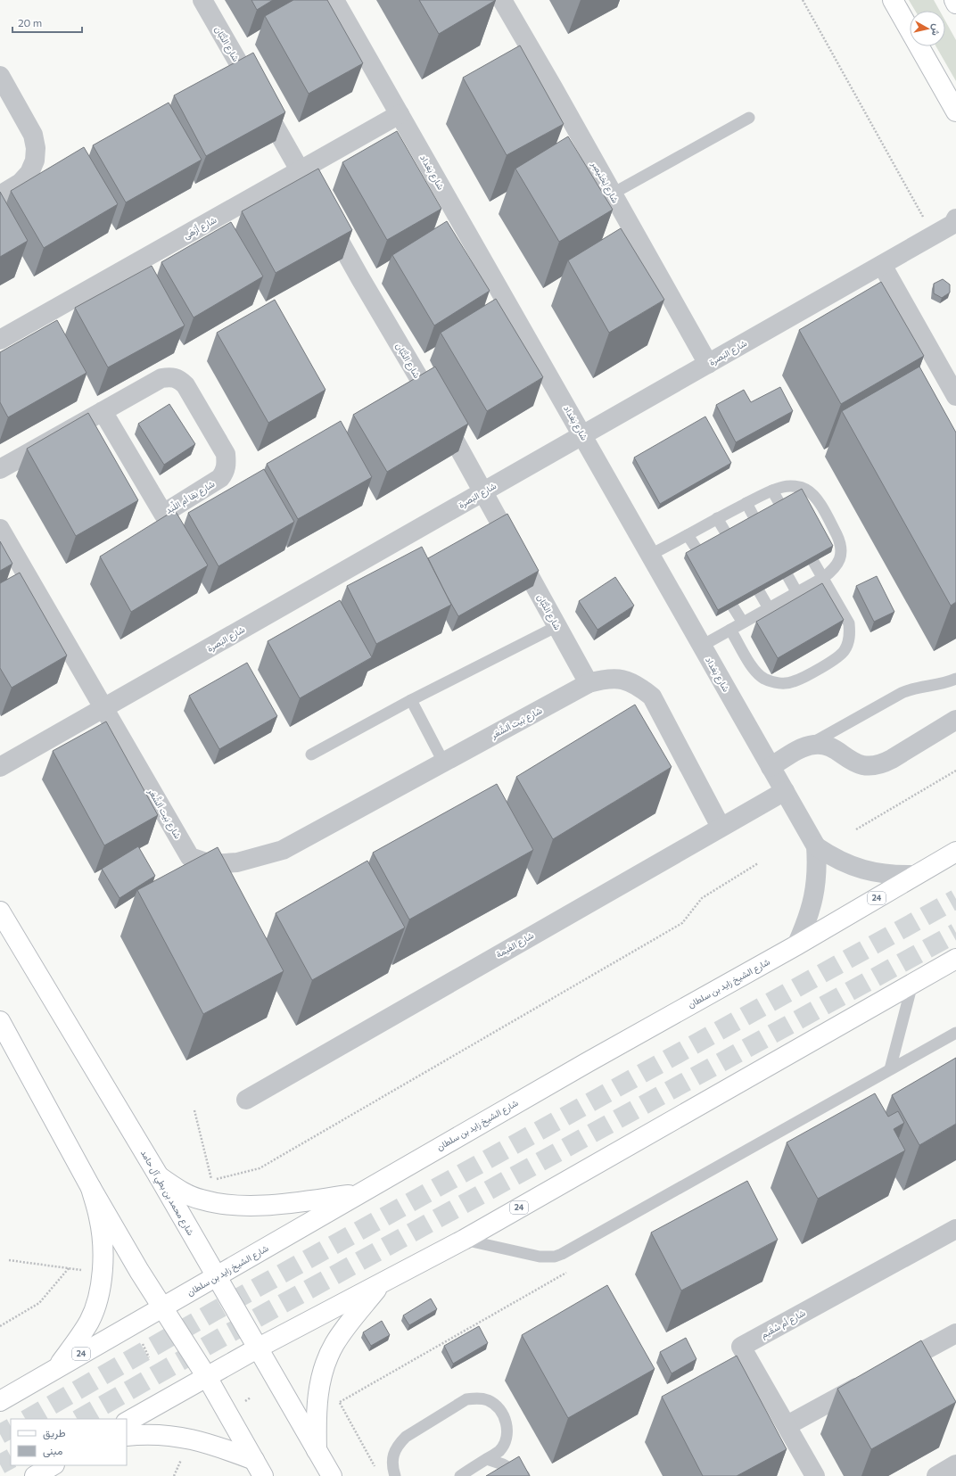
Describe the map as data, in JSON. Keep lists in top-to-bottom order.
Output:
{
  "streets": {
    "main road": ["24", "شارع الشيخ زايد بن سلطان", "شارع محمد بن بطي آل حامد"],
    "street": [
      "شارع التَّبَّان",
      "شارع بَغداد",
      "شارع لِخنَيصِر",
      "شارع أَزْهَى",
      "شارع البَصرة",
      "شارع نِقا أم اللِّبَد",
      "شارع بَيت اَلشَّعَر",
      "شارع الفَيمة",
      "شارع أم سُقَيم"
    ]
  },
  "crossings": [
    ["شارع التَّبَّان", "شارع أَزْهَى"],
    ["شارع التَّبَّان", "شارع البَصرة"],
    ["شارع التَّبَّان", "شارع بَيت اَلشَّعَر"],
    ["شارع بَغداد", "شارع أَزْهَى"],
    ["شارع بَغداد", "شارع البَصرة"],
    ["شارع بَغداد", "شارع الفَيمة"],
    ["شارع بَغداد", "شارع الشيخ زايد بن سلطان"],
    ["شارع لِخنَيصِر", "شارع البَصرة"],
    ["شارع البَصرة", "شارع بَيت اَلشَّعَر"],
    ["24", "شارع محمد بن بطي آل حامد"],
    ["شارع الشيخ زايد بن سلطان", "شارع محمد بن بطي آل حامد"]
  ],
  "legend": ["طريق", "مبنى"],
  "scale_bar": "20 m",
  "north": "right"
}
